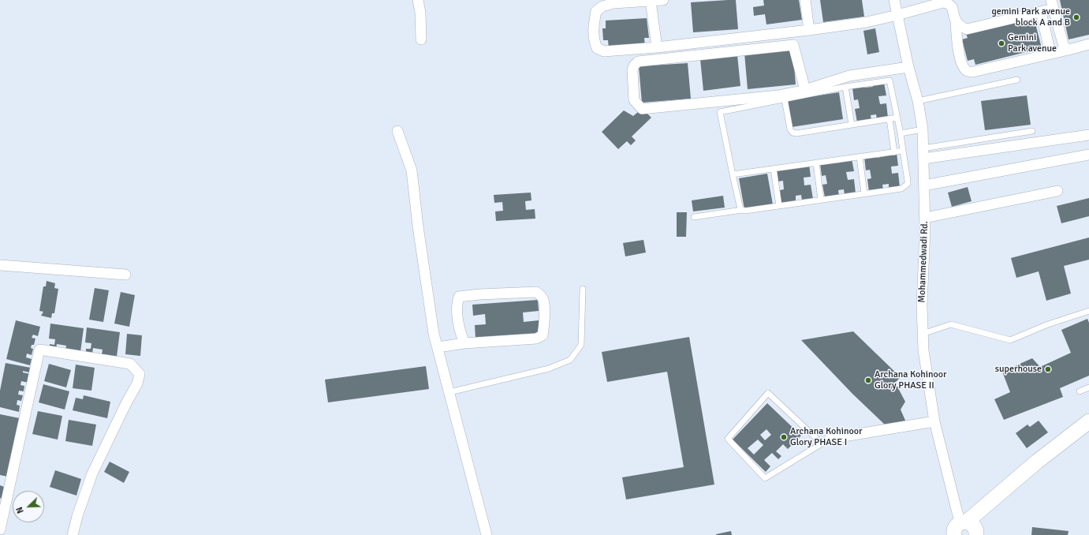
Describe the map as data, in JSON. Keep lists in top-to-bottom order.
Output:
{
  "streets": {
    "street": ["Mohammedwadi Rd."]
  },
  "places": [
    "gemini Park avenue block A and B",
    "Gemini Park avenue",
    "superhouse",
    "Archana Kohinoor Glory PHASE II",
    "Archana Kohinoor Glory PHASE I"
  ],
  "north": "bottom left"
}
